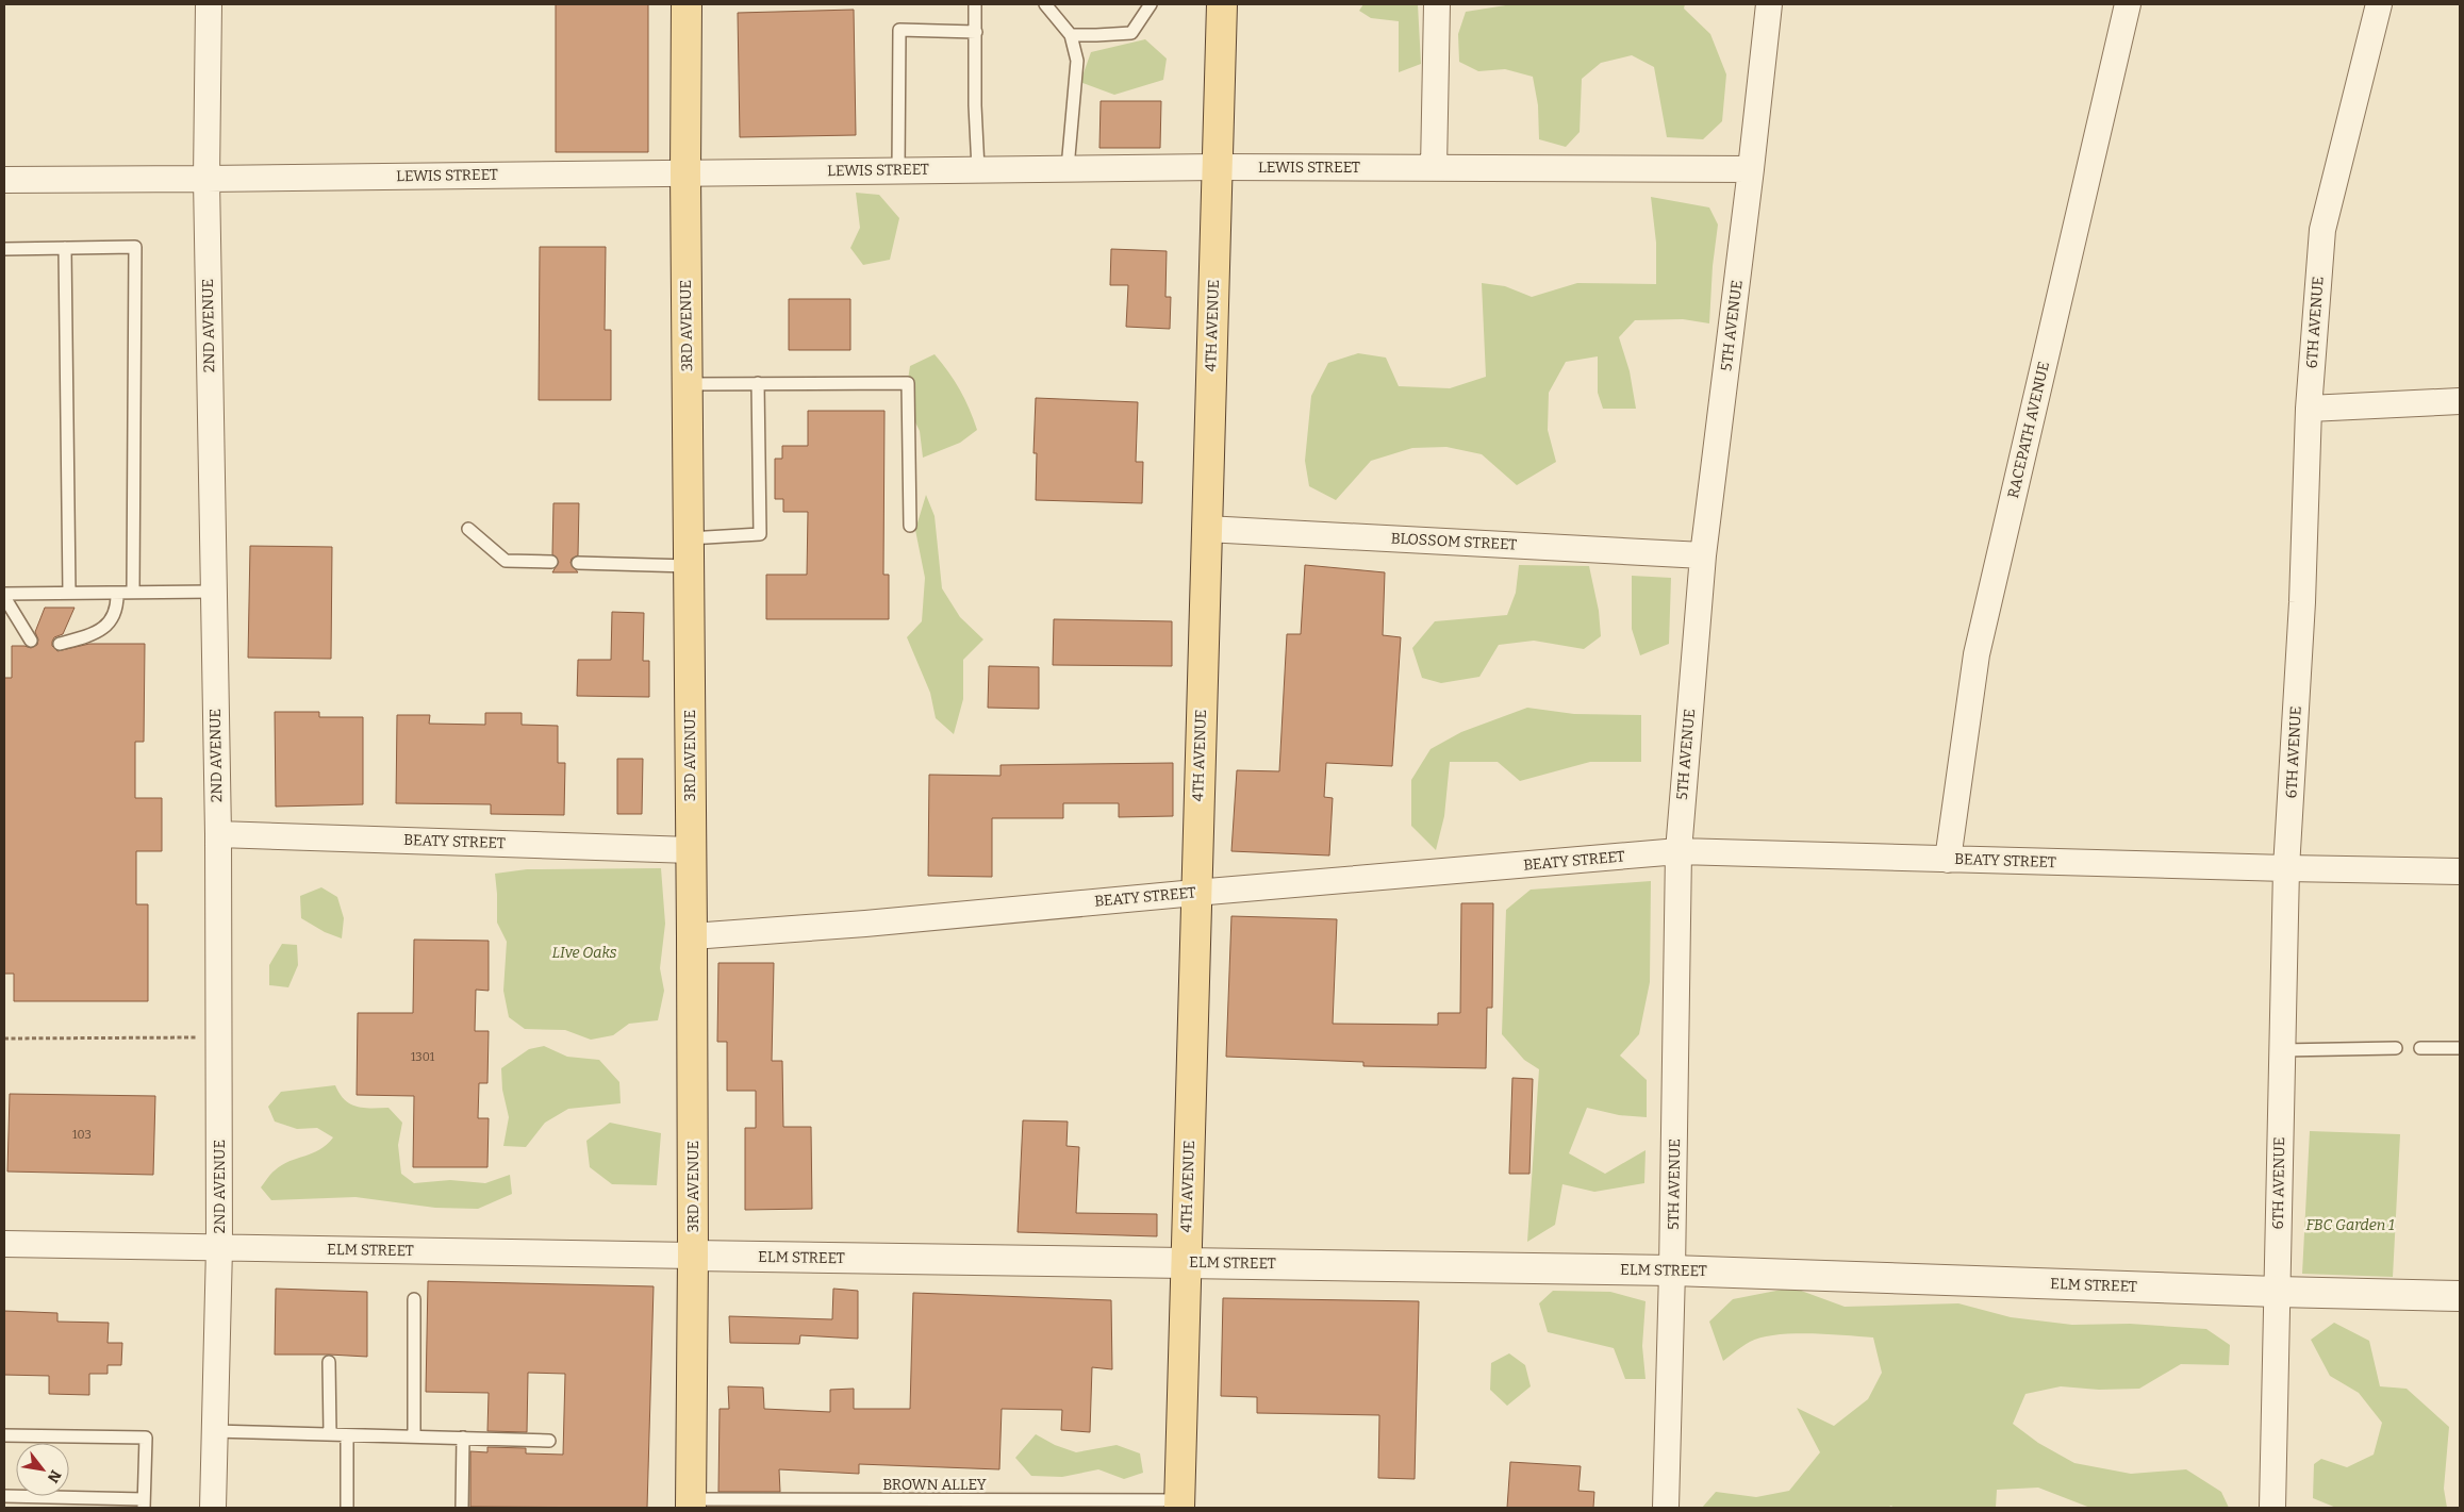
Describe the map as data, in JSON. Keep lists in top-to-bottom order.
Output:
{
  "streets": {
    "main road": ["3RD AVENUE", "4TH AVENUE"],
    "street": [
      "LEWIS STREET",
      "6TH AVENUE",
      "2ND AVENUE",
      "5TH AVENUE",
      "RACEPATH AVENUE",
      "BLOSSOM STREET",
      "BEATY STREET",
      "ELM STREET"
    ],
    "lane": ["BROWN ALLEY"]
  },
  "crossings": [
    ["LEWIS STREET", "2ND AVENUE"],
    ["LEWIS STREET", "3RD AVENUE"],
    ["LEWIS STREET", "4TH AVENUE"],
    ["LEWIS STREET", "5TH AVENUE"],
    ["6TH AVENUE", "BEATY STREET"],
    ["6TH AVENUE", "ELM STREET"],
    ["2ND AVENUE", "BEATY STREET"],
    ["2ND AVENUE", "ELM STREET"],
    ["3RD AVENUE", "BEATY STREET"],
    ["3RD AVENUE", "ELM STREET"],
    ["3RD AVENUE", "BROWN ALLEY"],
    ["4TH AVENUE", "BLOSSOM STREET"],
    ["4TH AVENUE", "BEATY STREET"],
    ["4TH AVENUE", "ELM STREET"],
    ["4TH AVENUE", "BROWN ALLEY"],
    ["5TH AVENUE", "BLOSSOM STREET"],
    ["5TH AVENUE", "BEATY STREET"],
    ["5TH AVENUE", "ELM STREET"],
    ["RACEPATH AVENUE", "BEATY STREET"]
  ],
  "parks": ["LIve Oaks", "FBC Garden 1"],
  "house_numbers": ["1301", "103"],
  "north": "bottom right"
}
